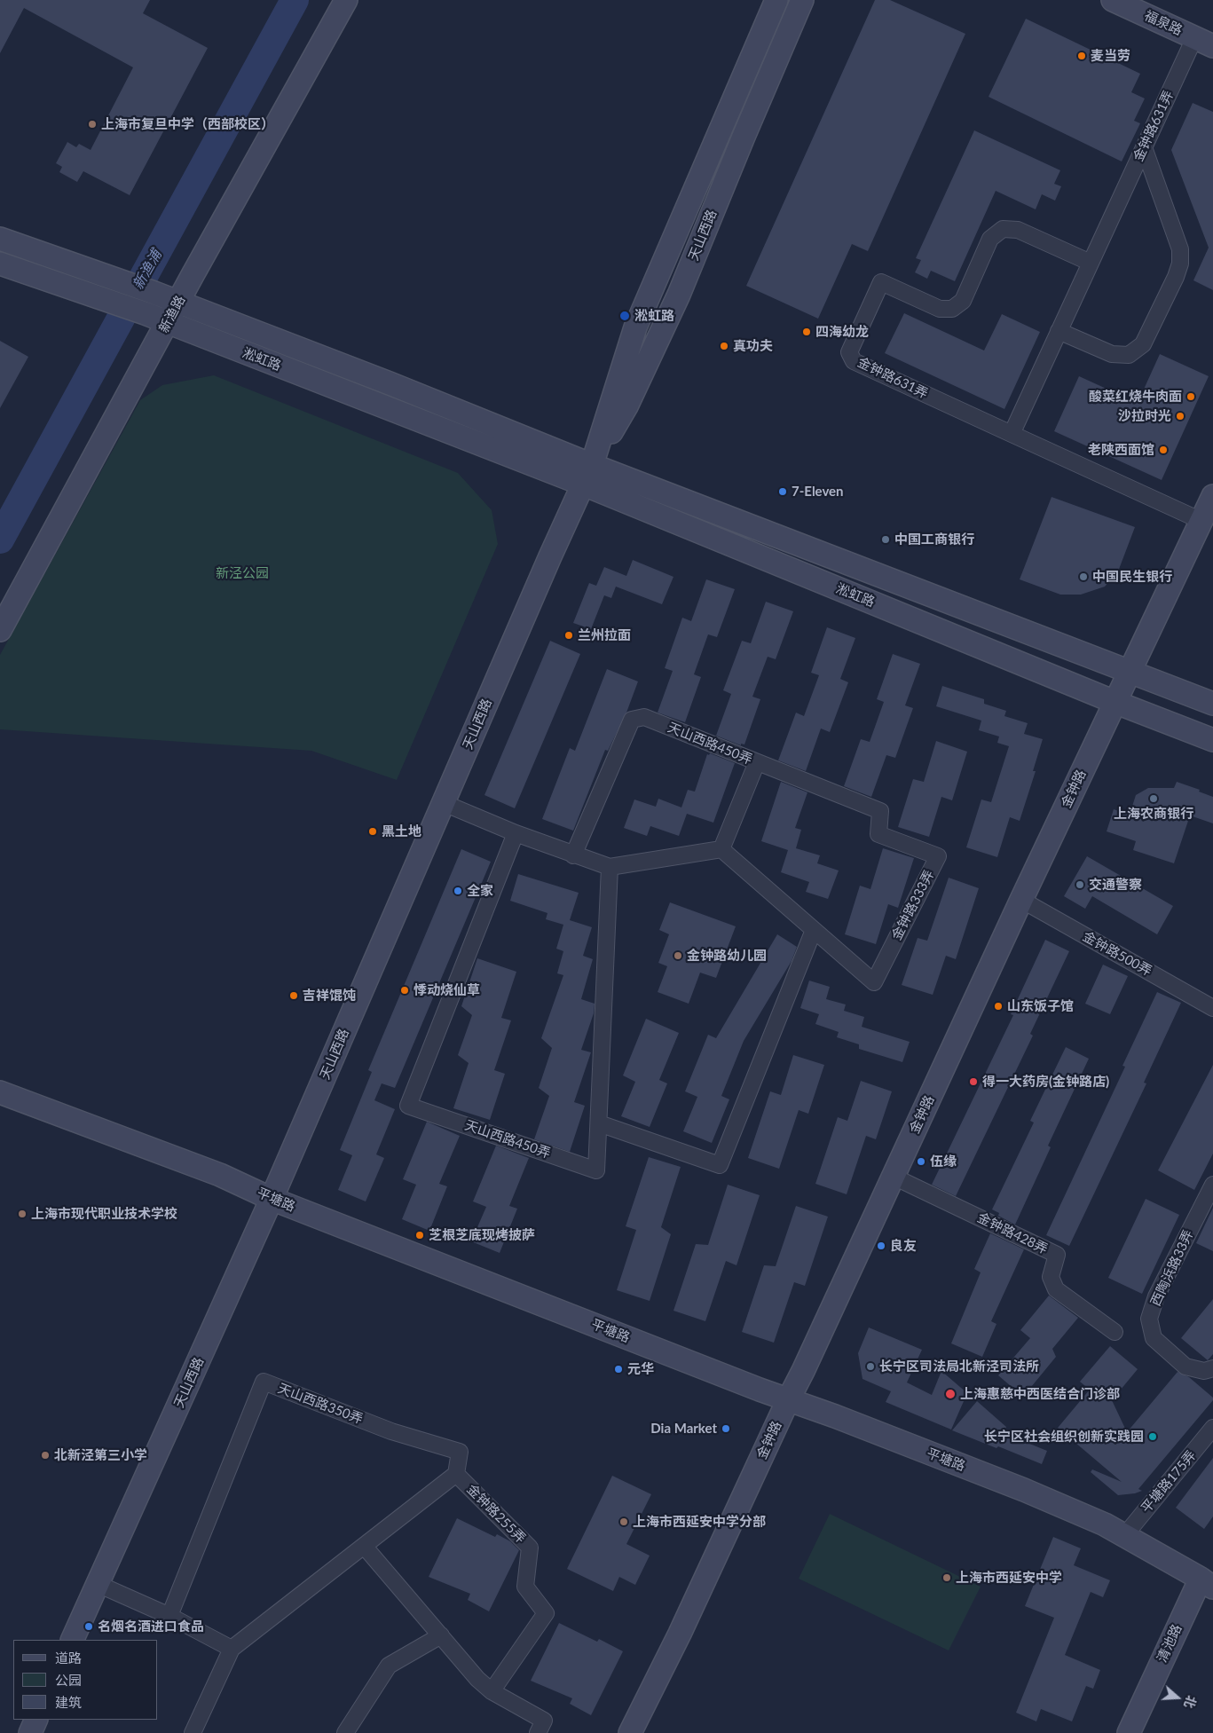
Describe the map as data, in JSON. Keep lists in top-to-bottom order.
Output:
{
  "streets": {
    "main road": [
      "福泉路",
      "天山西路",
      "新渔路",
      "淞虹路",
      "金钟路",
      "平塘路",
      "清池路"
    ],
    "street": [
      "金钟路631弄",
      "天山西路450弄",
      "金钟路333弄",
      "金钟路500弄",
      "金钟路428弄",
      "西陶浜路33弄",
      "天山西路350弄",
      "平塘路175弄",
      "金钟路255弄"
    ]
  },
  "crossings": [
    ["福泉路", "金钟路631弄"],
    ["金钟路631弄", "金钟路"],
    ["天山西路", "淞虹路"],
    ["天山西路", "平塘路"],
    ["新渔路", "淞虹路"],
    ["淞虹路", "金钟路"],
    ["天山西路450弄", "金钟路333弄"],
    ["金钟路", "金钟路500弄"],
    ["金钟路", "平塘路"],
    ["金钟路", "金钟路428弄"],
    ["平塘路", "平塘路175弄"],
    ["平塘路", "清池路"],
    ["天山西路350弄", "金钟路255弄"]
  ],
  "water": ["新渔浦"],
  "parks": ["新泾公园"],
  "places": [
    "麦当劳",
    "上海市复旦中学（西部校区）",
    "淞虹路",
    "四海幼龙",
    "真功夫",
    "酸菜红烧牛肉面",
    "沙拉时光",
    "老陕西面馆",
    "7-Eleven",
    "中国工商银行",
    "中国民生银行",
    "兰州拉面",
    "上海农商银行",
    "黑土地",
    "交通警察",
    "全家",
    "金钟路幼儿园",
    "悸动烧仙草",
    "吉祥馄饨",
    "山东饭子馆",
    "得一大药房(金钟路店)",
    "伍缘",
    "上海市现代职业技术学校",
    "芝根芝底现烤披萨",
    "良友",
    "长宁区司法局北新泾司法所",
    "元华",
    "上海惠慈中西医结合门诊部",
    "Dia Market",
    "长宁区社会组织创新实践园",
    "北新泾第三小学",
    "上海市西延安中学分部",
    "上海市西延安中学",
    "名烟名酒进口食品"
  ],
  "legend": ["道路", "公园", "建筑"],
  "north": "right"
}
